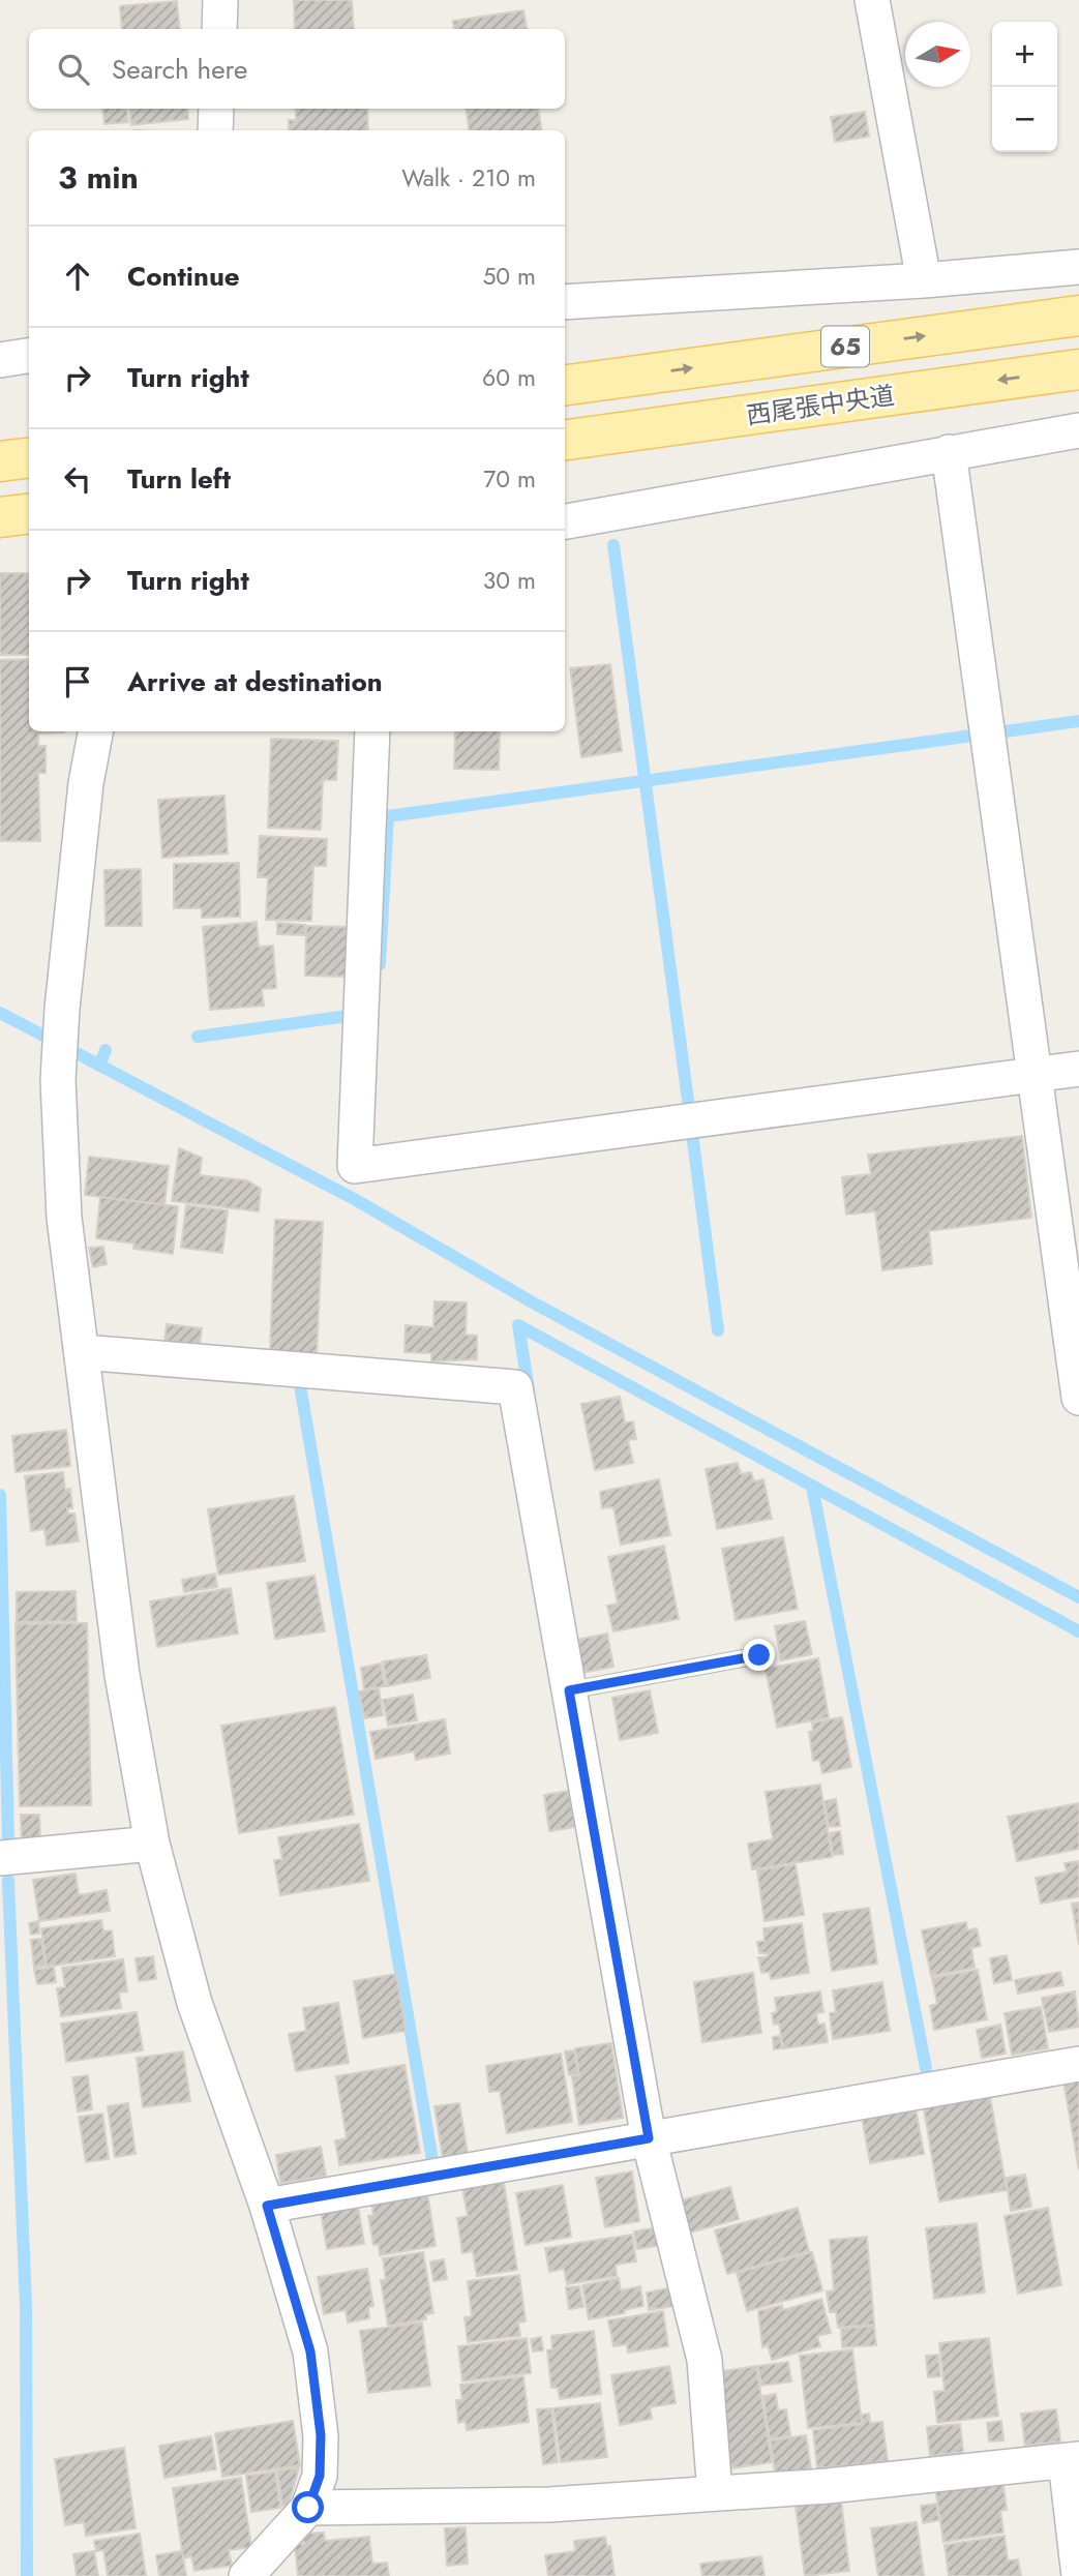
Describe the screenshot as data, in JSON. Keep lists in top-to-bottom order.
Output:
{
  "streets": {
    "main road": ["65", "西尾張中央道"]
  },
  "north": "right",
  "page": {
    "map_buttons": ["+", "−"],
    "search": "Search here",
    "heading": ["3 min", "Walk · 210 m"],
    "list": [
      ["Continue", "50 m"],
      ["Turn right", "60 m"],
      ["Turn left", "70 m"],
      ["Turn right", "30 m"],
      "Arrive at destination"
    ]
  }
}
